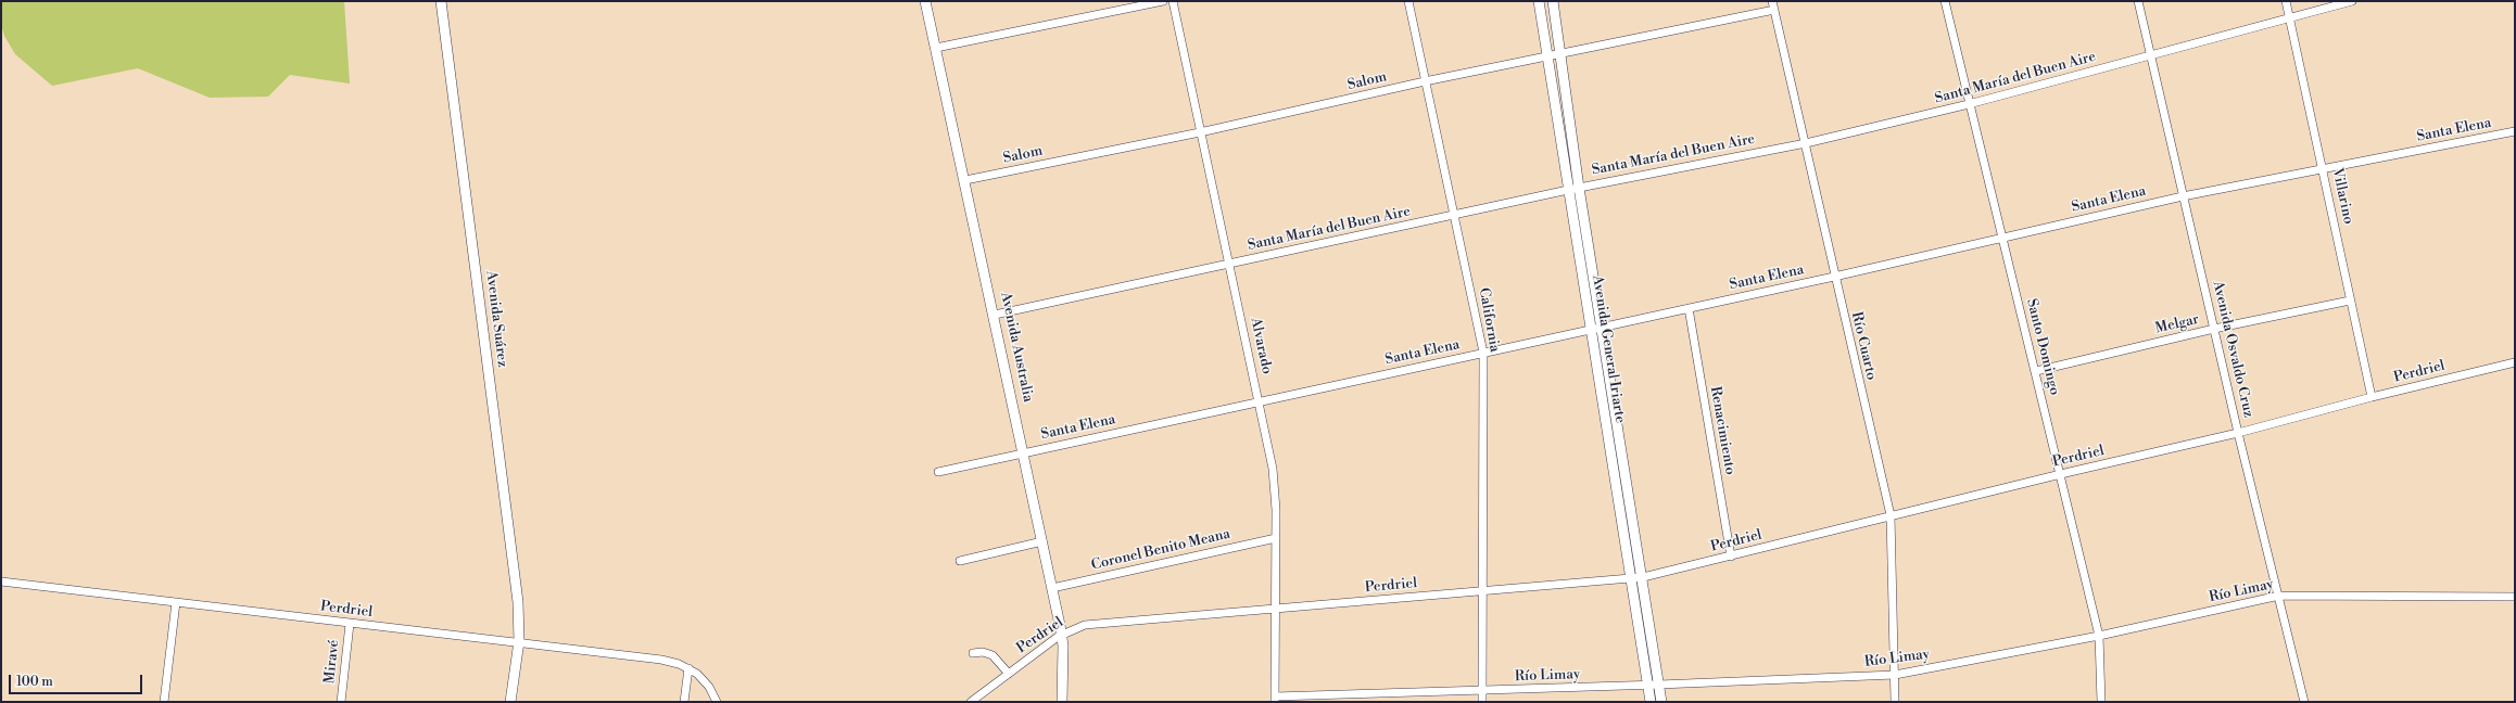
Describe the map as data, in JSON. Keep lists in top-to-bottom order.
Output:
{
  "streets": {
    "main road": ["Avenida Suárez", "Avenida Australia", "Avenida General Iriarte"],
    "street": [
      "Santa María del Buen Aire",
      "Salom",
      "Santa Elena",
      "Villarino",
      "California",
      "Melgar",
      "Alvarado",
      "Río Cuarto",
      "Santo Domingo",
      "Avenida Osvaldo Cruz",
      "Perdriel",
      "Renacimiento",
      "Coronel Benito Meana",
      "Río Limay",
      "Miravé"
    ]
  },
  "crossings": [
    ["Santa María del Buen Aire", "Villarino"],
    ["Santa María del Buen Aire", "California"],
    ["Santa María del Buen Aire", "Alvarado"],
    ["Santa María del Buen Aire", "Río Cuarto"],
    ["Santa María del Buen Aire", "Avenida Australia"],
    ["Santa María del Buen Aire", "Santo Domingo"],
    ["Santa María del Buen Aire", "Avenida General Iriarte"],
    ["Santa María del Buen Aire", "Avenida Osvaldo Cruz"],
    ["Salom", "California"],
    ["Salom", "Alvarado"],
    ["Salom", "Río Cuarto"],
    ["Salom", "Avenida Australia"],
    ["Salom", "Avenida General Iriarte"],
    ["Santa Elena", "Villarino"],
    ["Santa Elena", "California"],
    ["Santa Elena", "Alvarado"],
    ["Santa Elena", "Río Cuarto"],
    ["Santa Elena", "Avenida Australia"],
    ["Santa Elena", "Santo Domingo"],
    ["Santa Elena", "Avenida General Iriarte"],
    ["Santa Elena", "Avenida Osvaldo Cruz"],
    ["Santa Elena", "Renacimiento"],
    ["Villarino", "Melgar"],
    ["Villarino", "Perdriel"],
    ["Avenida Suárez", "Perdriel"],
    ["California", "Perdriel"],
    ["California", "Río Limay"],
    ["Melgar", "Santo Domingo"],
    ["Melgar", "Avenida Osvaldo Cruz"],
    ["Alvarado", "Perdriel"],
    ["Alvarado", "Coronel Benito Meana"],
    ["Alvarado", "Río Limay"],
    ["Río Cuarto", "Perdriel"],
    ["Río Cuarto", "Río Limay"],
    ["Avenida Australia", "Perdriel"],
    ["Avenida Australia", "Coronel Benito Meana"],
    ["Santo Domingo", "Perdriel"],
    ["Santo Domingo", "Río Limay"],
    ["Avenida General Iriarte", "Perdriel"],
    ["Avenida General Iriarte", "Río Limay"],
    ["Avenida Osvaldo Cruz", "Perdriel"],
    ["Avenida Osvaldo Cruz", "Río Limay"],
    ["Perdriel", "Renacimiento"],
    ["Perdriel", "Miravé"]
  ],
  "scale_bar": "100 m"
}
